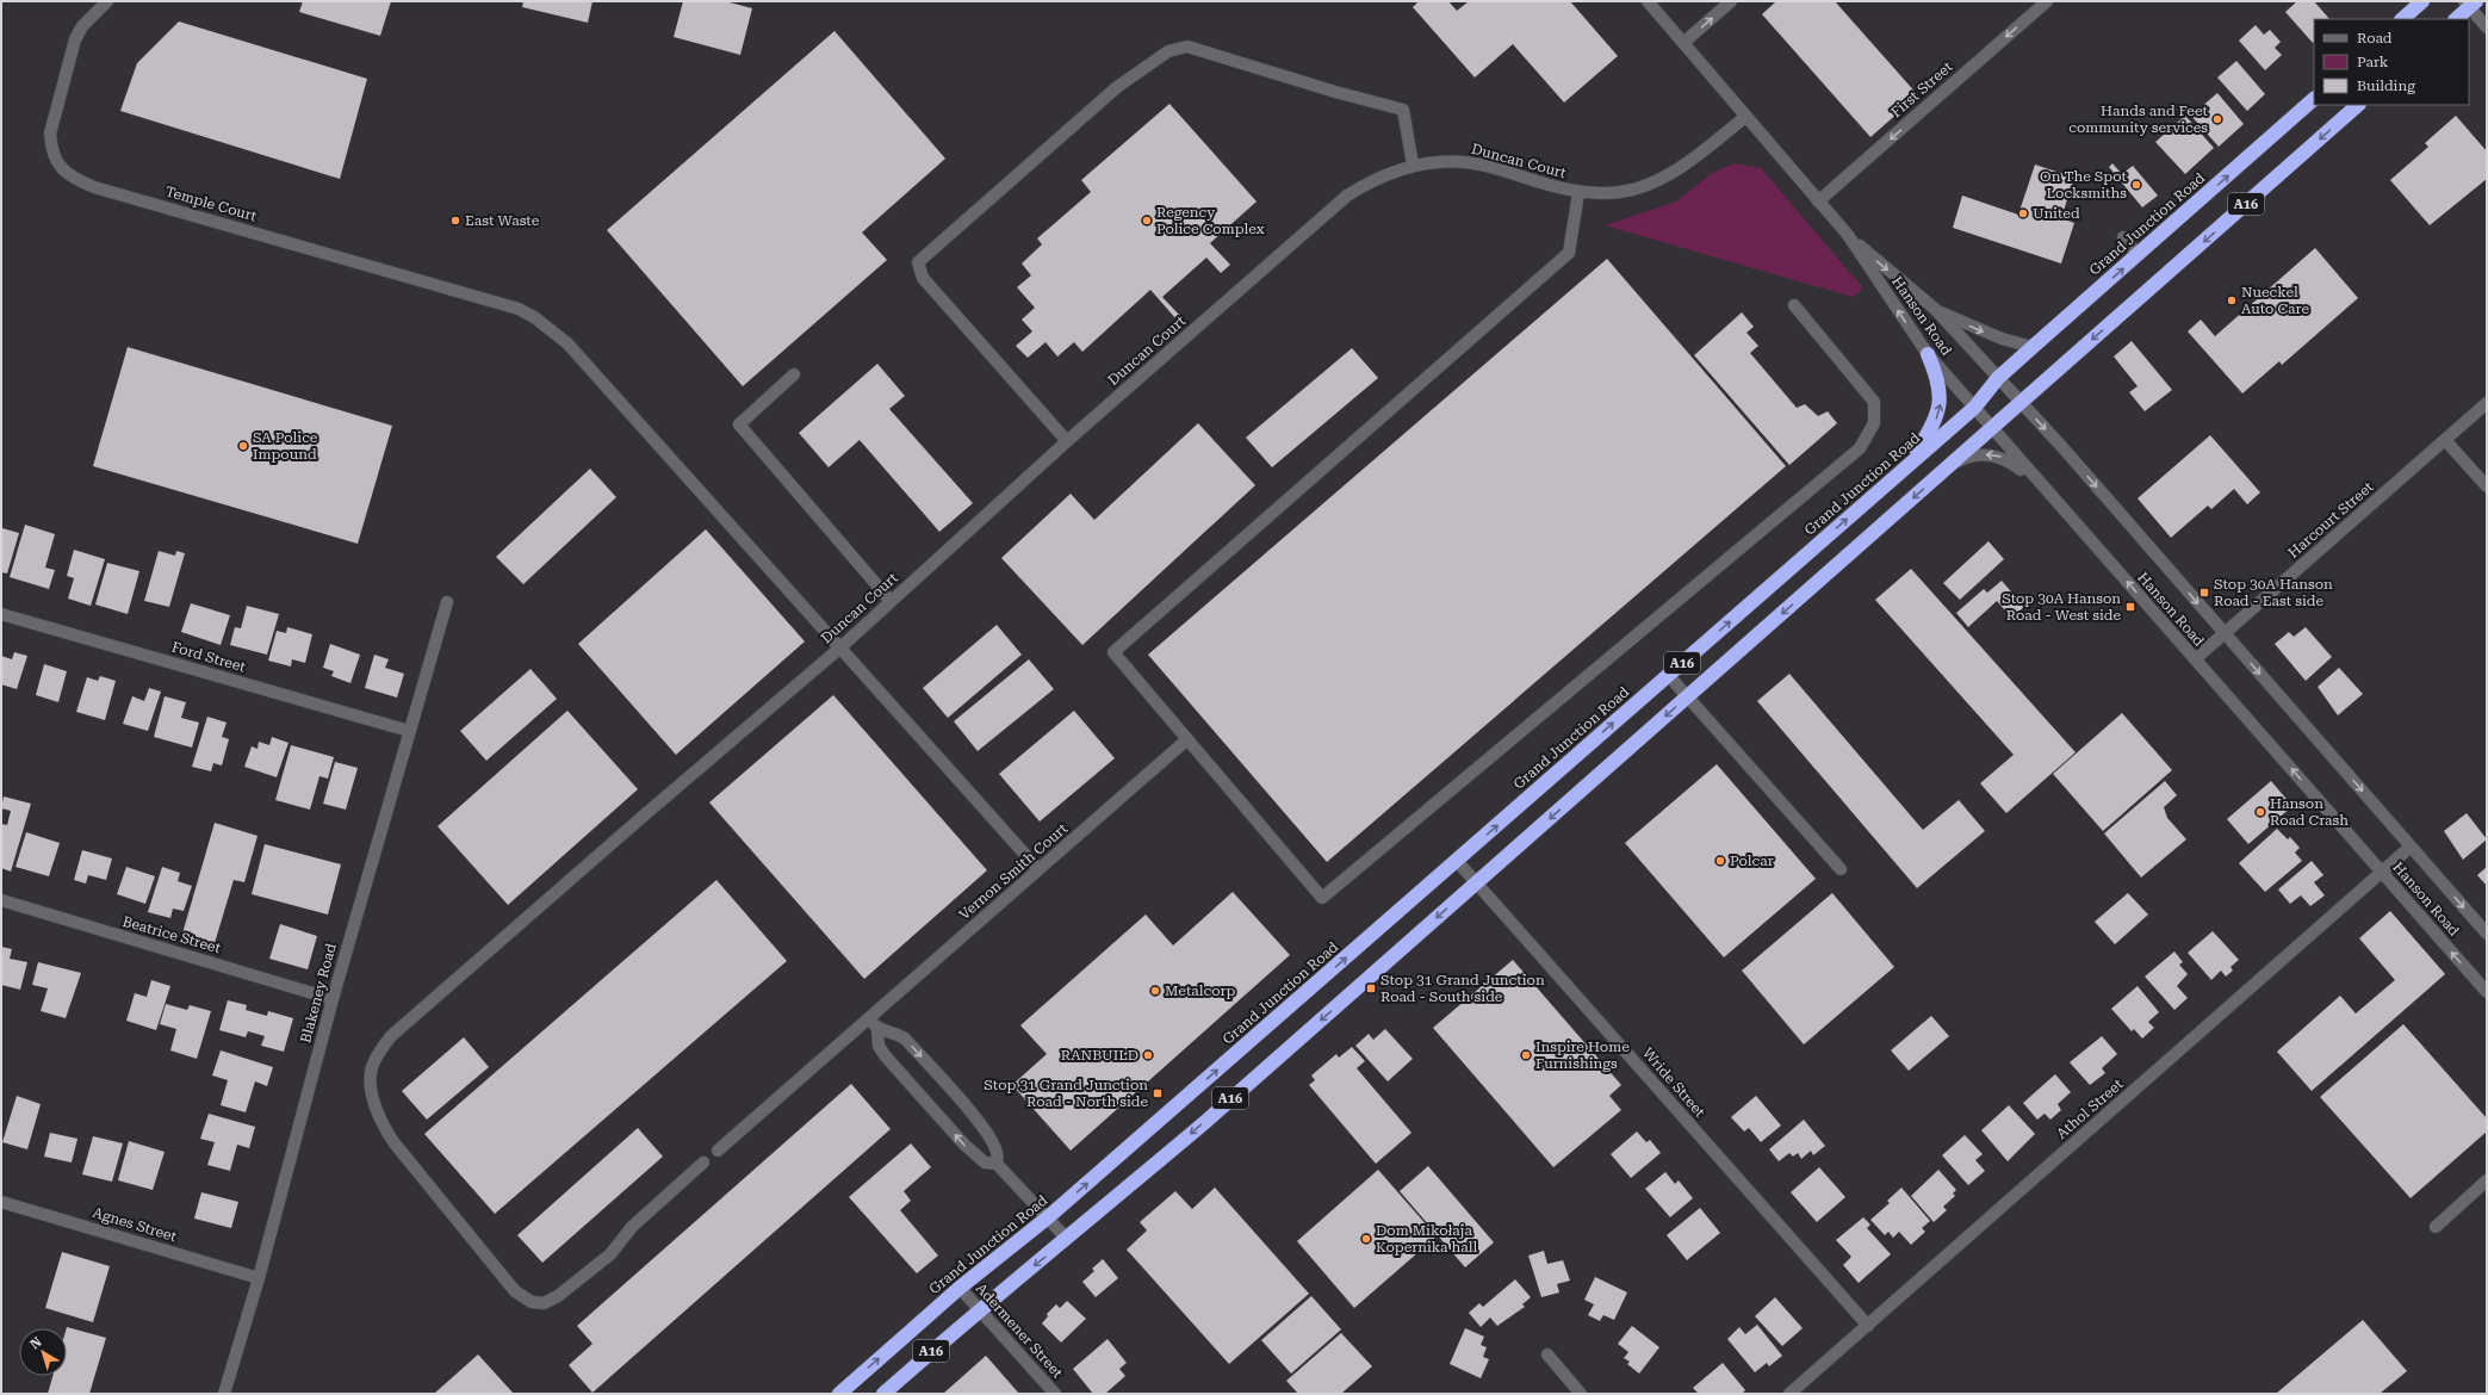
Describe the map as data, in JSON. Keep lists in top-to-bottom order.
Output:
{
  "streets": {
    "highway": ["A16", "Grand Junction Road"],
    "street": [
      "First Street",
      "Duncan Court",
      "Temple Court",
      "Hanson Road",
      "Harcourt Street",
      "Ford Street",
      "Vernon Smith Court",
      "Beatrice Street",
      "Blakeney Road",
      "Wride Street",
      "Athol Street",
      "Agnes Street",
      "Adermener Street"
    ]
  },
  "crossings": [
    ["First Street", "Hanson Road"],
    ["Duncan Court", "Temple Court"],
    ["Duncan Court", "Hanson Road"],
    ["Temple Court", "Vernon Smith Court"],
    ["A16", "Hanson Road"],
    ["A16", "Wride Street"],
    ["A16", "Adermener Street"],
    ["Grand Junction Road", "Hanson Road"],
    ["Grand Junction Road", "Wride Street"],
    ["Grand Junction Road", "Adermener Street"],
    ["Hanson Road", "Harcourt Street"],
    ["Hanson Road", "Athol Street"],
    ["Ford Street", "Blakeney Road"],
    ["Beatrice Street", "Blakeney Road"],
    ["Blakeney Road", "Agnes Street"],
    ["Wride Street", "Athol Street"]
  ],
  "one_way": ["First Street"],
  "places": {
    "other": [
      "Hands and Feet community services",
      "On The Spot Locksmiths",
      "United",
      "East Waste",
      "Regency Police Complex",
      "Nueckel Auto Care",
      "SA Police Impound",
      "Hanson Road Crash",
      "Polcar",
      "Metalcorp",
      "RANBUILD",
      "Inspire Home Furnishings",
      "Dom Mikołaja Kopernika hall"
    ],
    "transit": [
      "Stop 30A Hanson Road - East side",
      "Stop 30A Hanson Road - West side",
      "Stop 31 Grand Junction Road - South side",
      "Stop 31 Grand Junction Road - North side"
    ]
  },
  "legend": ["Road", "Park", "Building"],
  "north": "top left"
}
